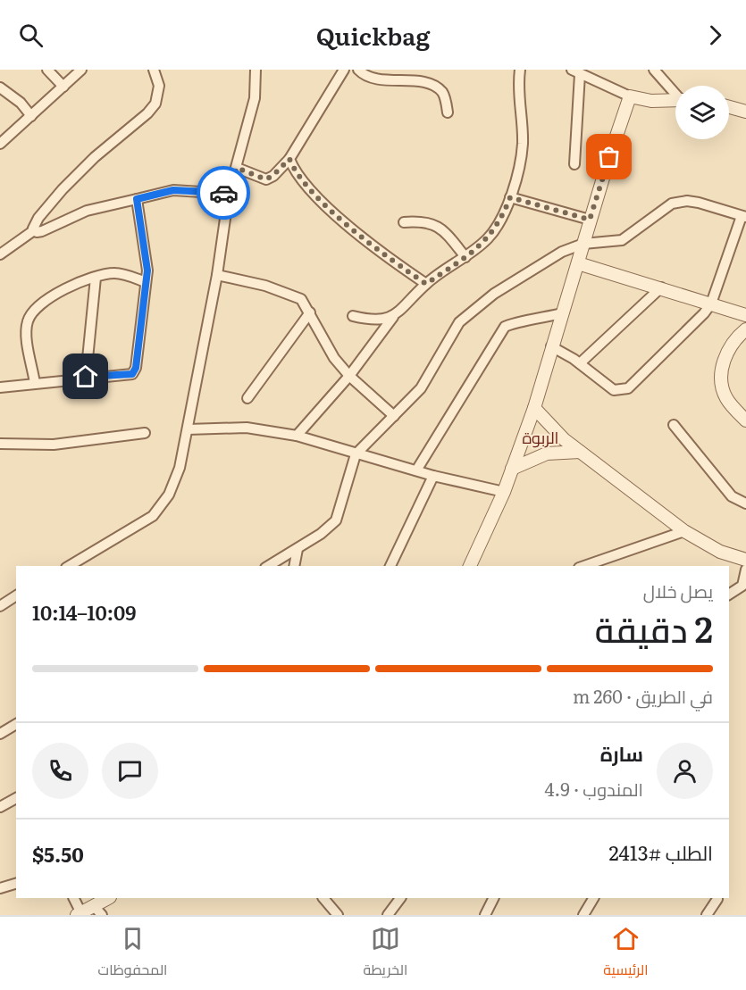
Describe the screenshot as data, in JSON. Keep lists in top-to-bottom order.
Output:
{
  "districts": ["الربوة"],
  "page": {
    "header": "Quickbag",
    "heading": ["2 دقيقة", "يصل خلال", "10:09–10:14"],
    "panel": [
      "سارة",
      "المندوب · 4.9",
      "الطلب #2413",
      "$5.50"
    ],
    "bar": "في الطريق · 260 m",
    "tabs": ["الرئيسية", "الخريطة", "المحفوظات"]
  }
}
